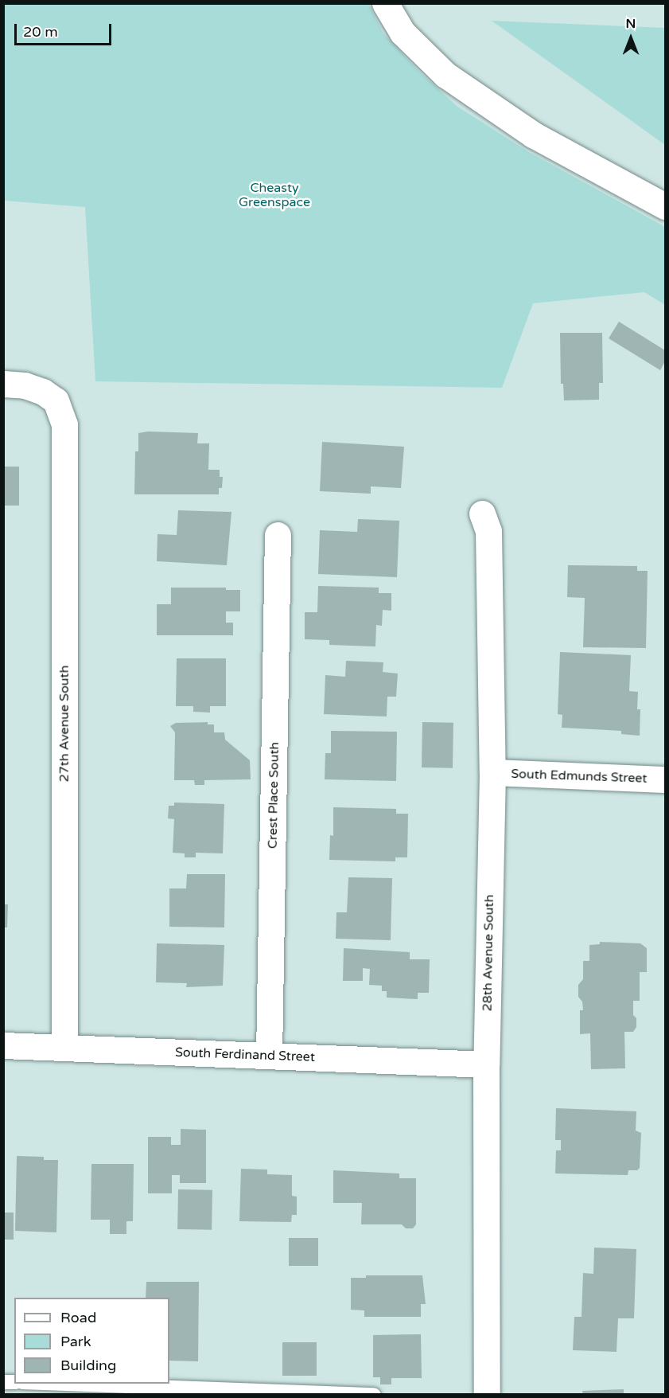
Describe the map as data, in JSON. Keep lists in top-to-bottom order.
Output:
{
  "streets": {
    "street": [
      "27th Avenue South",
      "South Edmunds Street",
      "Crest Place South",
      "28th Avenue South",
      "South Ferdinand Street"
    ]
  },
  "crossings": [
    ["27th Avenue South", "South Ferdinand Street"],
    ["South Edmunds Street", "28th Avenue South"],
    ["Crest Place South", "South Ferdinand Street"],
    ["28th Avenue South", "South Ferdinand Street"]
  ],
  "parks": ["Cheasty Greenspace"],
  "legend": ["Road", "Park", "Building"],
  "scale_bar": "20 m",
  "north": "top"
}
